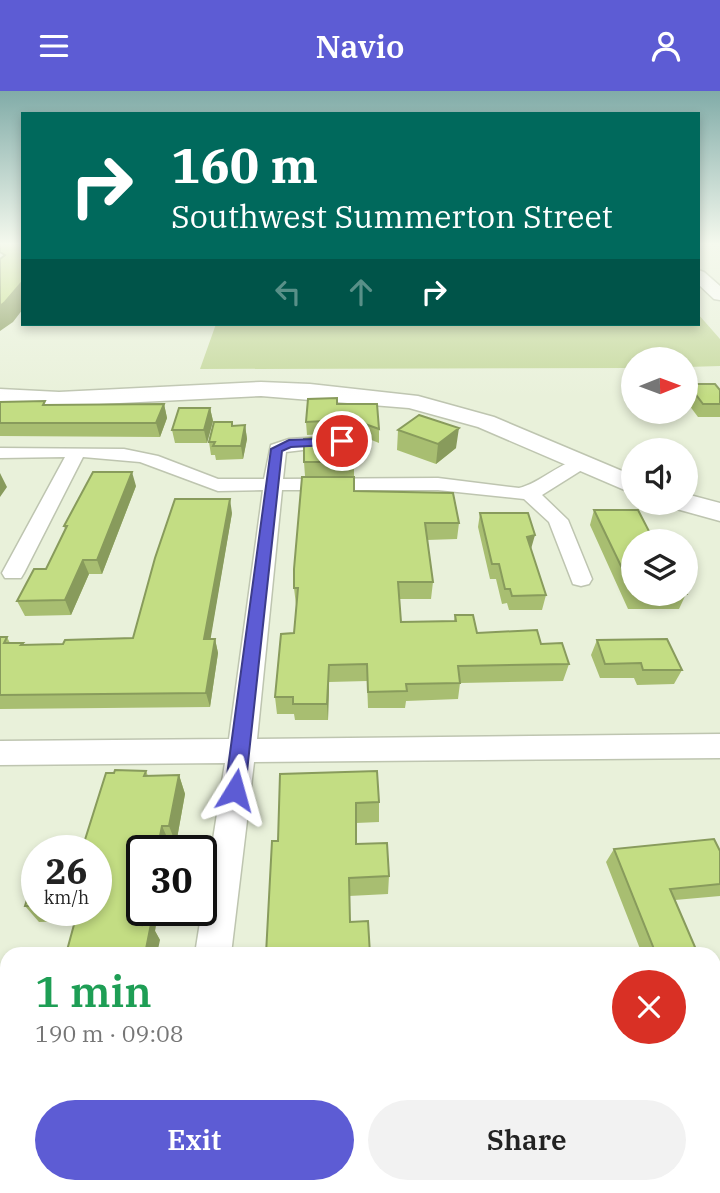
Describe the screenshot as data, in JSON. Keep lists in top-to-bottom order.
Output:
{
  "north": "right",
  "page": {
    "header": "Navio",
    "turn": ["160 m", "Southwest Summerton Street"],
    "speed": "26 km/h",
    "limit": "30",
    "heading": ["1 min", "190 m · 09:08"],
    "buttons": ["Exit", "Share"]
  }
}
